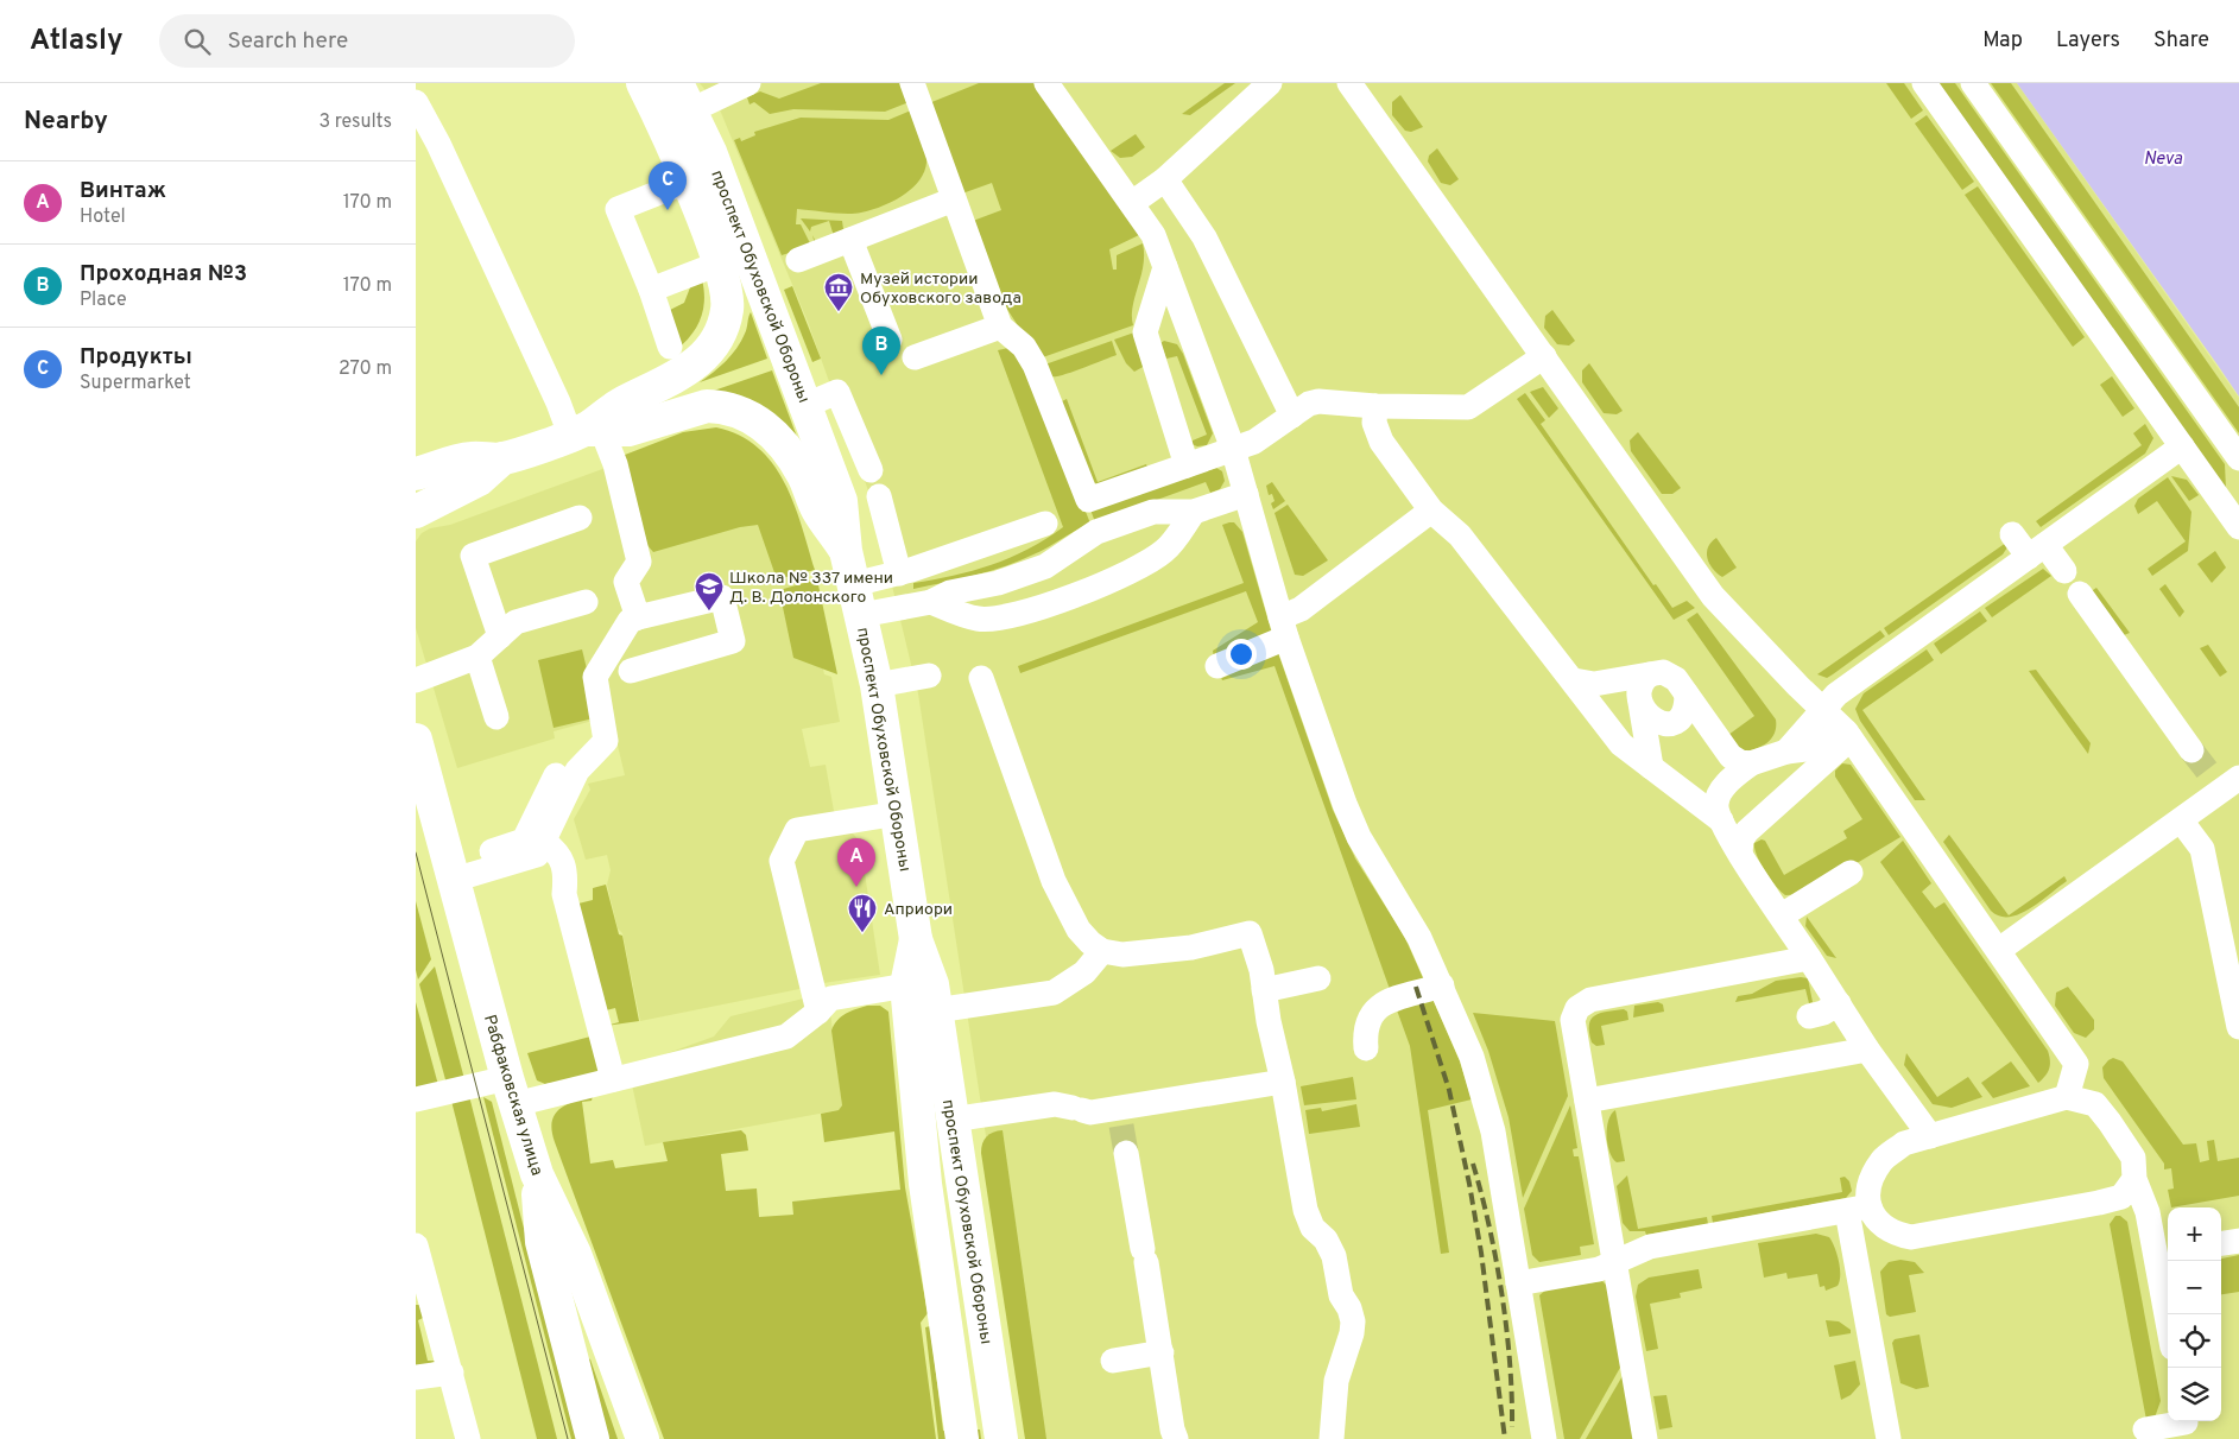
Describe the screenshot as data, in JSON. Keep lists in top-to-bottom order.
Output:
{
  "streets": {
    "main road": ["проспект Обуховской Обороны", "Рабфаковская улица"]
  },
  "water": ["Neva"],
  "places": {
    "museum": ["Музей истории Обуховского завода"],
    "school or university": ["Школа № 337 имени Д. В. Долонского"],
    "restaurant": ["Априори"]
  },
  "page": {
    "header": "Atlasly",
    "search": "Search here",
    "nav": ["Map", "Layers", "Share"],
    "heading": ["Nearby", "3 results"],
    "list": [
      {
        "mark": "A",
        "name": "Винтаж",
        "note": "Hotel",
        "value": "170 m"
      },
      {
        "mark": "B",
        "name": "Проходная №3",
        "note": "Place",
        "value": "170 m"
      },
      {
        "mark": "C",
        "name": "Продукты",
        "note": "Supermarket",
        "value": "270 m"
      }
    ],
    "pins": ["C", "B", "A"],
    "map_buttons": ["+", "−"]
  }
}
